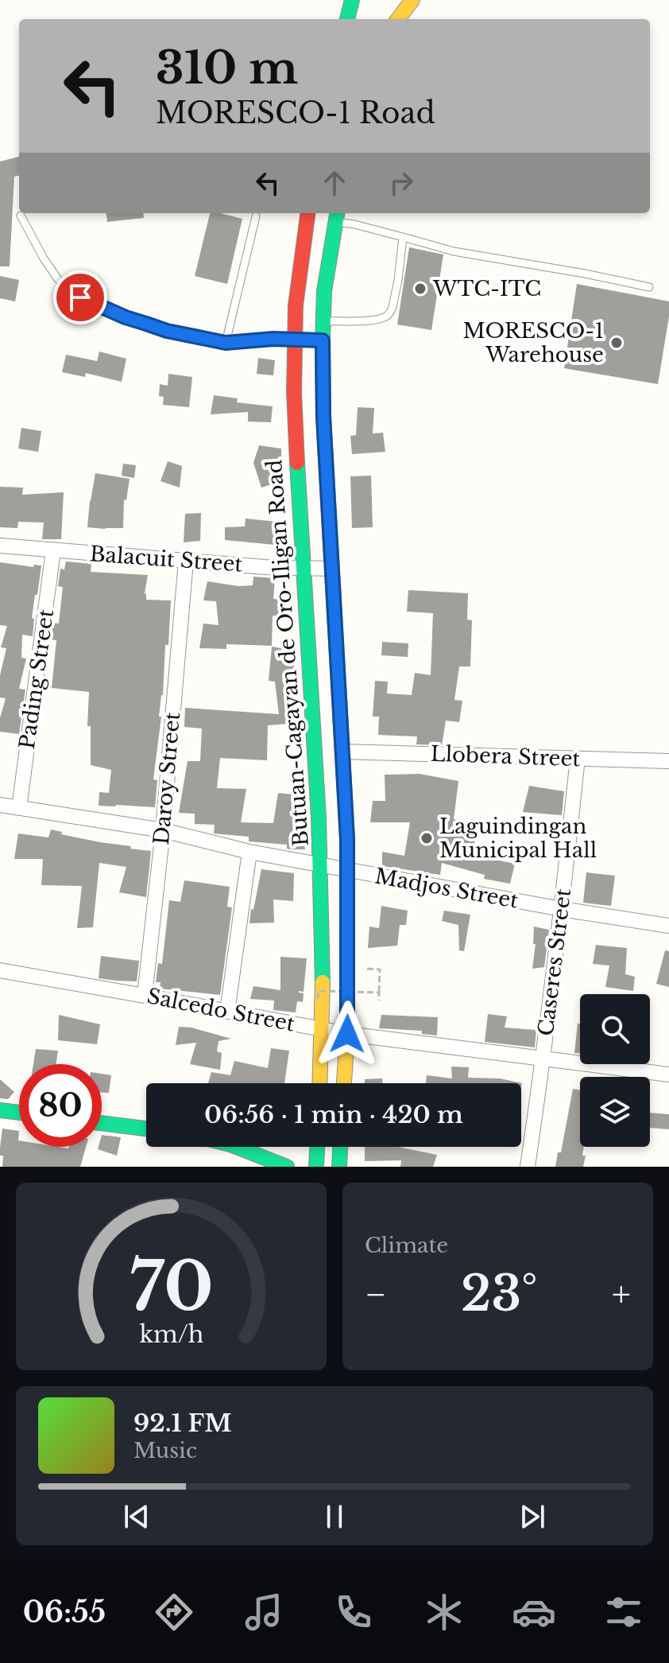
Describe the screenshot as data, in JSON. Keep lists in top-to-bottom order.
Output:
{
  "streets": {
    "main road": ["Butuan-Cagayan de Oro-Iligan Road"],
    "street": [
      "Balacuit Street",
      "Pading Street",
      "Llobera Street",
      "Daroy Street",
      "Madjos Street",
      "Caseres Street",
      "Salcedo Street"
    ]
  },
  "crossings": [
    ["Balacuit Street", "Butuan-Cagayan de Oro-Iligan Road"],
    ["Balacuit Street", "Pading Street"],
    ["Balacuit Street", "Daroy Street"],
    ["Butuan-Cagayan de Oro-Iligan Road", "Madjos Street"],
    ["Butuan-Cagayan de Oro-Iligan Road", "Salcedo Street"],
    ["Pading Street", "Madjos Street"],
    ["Llobera Street", "Caseres Street"],
    ["Daroy Street", "Madjos Street"],
    ["Daroy Street", "Salcedo Street"],
    ["Madjos Street", "Caseres Street"],
    ["Caseres Street", "Salcedo Street"]
  ],
  "places": ["WTC-ITC", "MORESCO-1 Warehouse", "Laguindingan Municipal Hall"],
  "page": {
    "turn": ["310 m", "MORESCO-1 Road"],
    "limit": "80",
    "trip": "06:56 · 1 min · 420 m",
    "tile": "Climate",
    "heat": ["−", "23°", "+"],
    "song": ["92.1 FM", "Music"],
    "tabs": "06:55",
    "gauge": ["70", "km/h"]
  }
}
